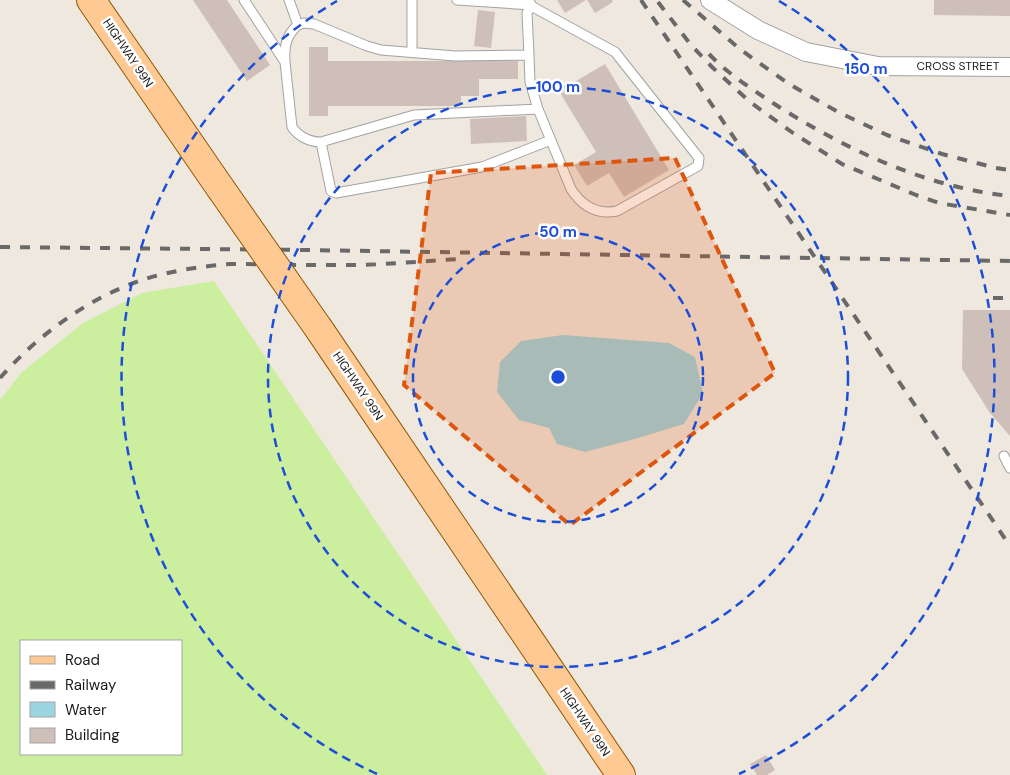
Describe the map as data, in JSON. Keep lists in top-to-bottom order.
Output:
{
  "streets": {
    "main road": ["HIGHWAY 99N"],
    "street": ["CROSS STREET"]
  },
  "legend": [
    "Road",
    "Railway",
    "Water",
    "Building"
  ],
  "rings": ["150 m", "100 m", "50 m"]
}
